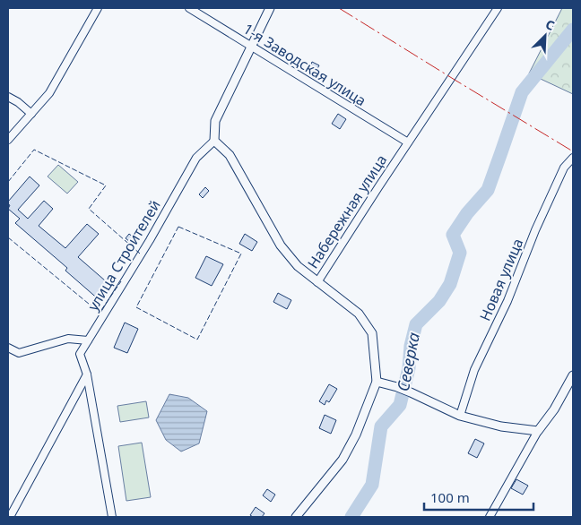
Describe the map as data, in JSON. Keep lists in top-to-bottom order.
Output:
{
  "streets": {
    "street": [
      "1-я Заводская улица",
      "Набережная улица",
      "улица Строителей",
      "Новая улица"
    ]
  },
  "crossings": [
    ["1-я Заводская улица", "Набережная улица"]
  ],
  "water": ["Северка"],
  "scale_bar": "100 m",
  "north": "top right"
}
